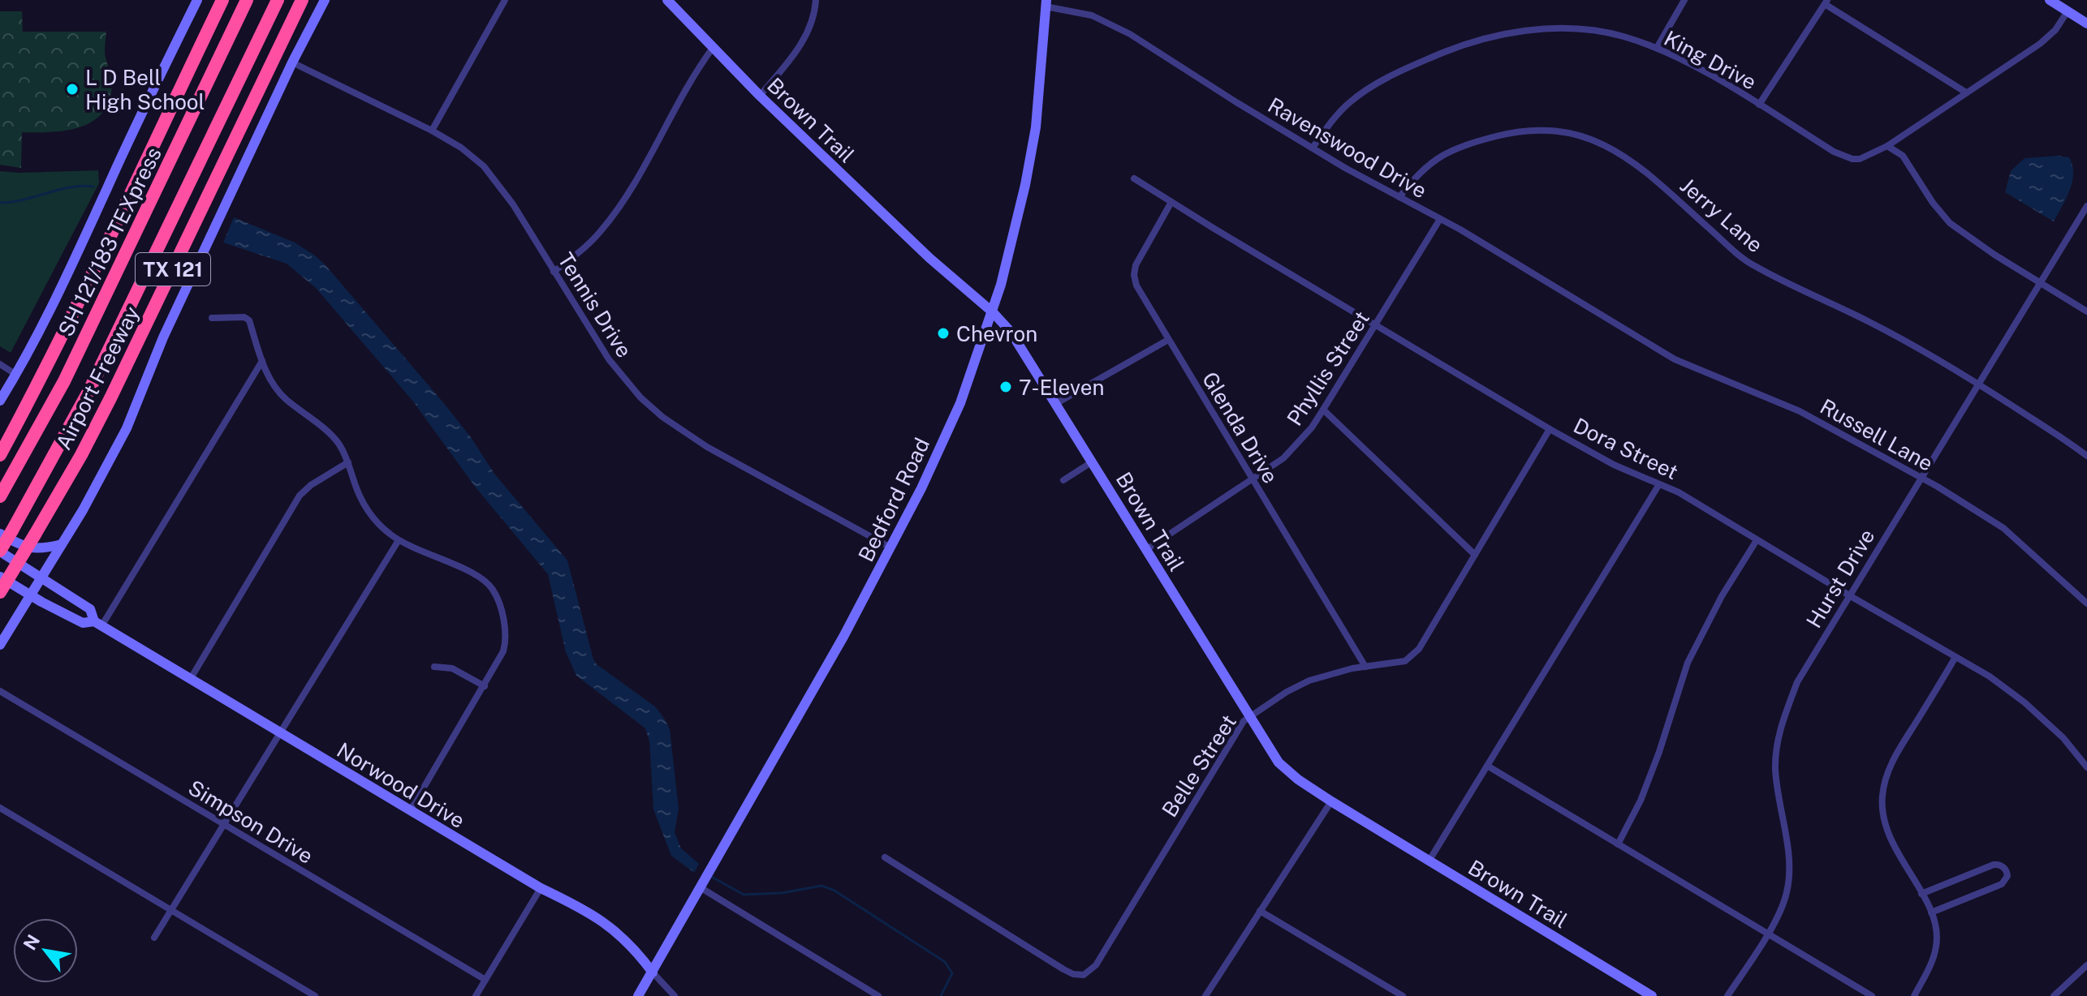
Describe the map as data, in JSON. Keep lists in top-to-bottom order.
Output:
{
  "streets": {
    "highway": ["SH 121/183 TEXpress", "TX 121", "Airport Freeway"],
    "main road": ["Brown Trail", "Bedford Road", "Norwood Drive"],
    "street": [
      "King Drive",
      "Ravenswood Drive",
      "Jerry Lane",
      "Tennis Drive",
      "Phyllis Street",
      "Glenda Drive",
      "Russell Lane",
      "Dora Street",
      "Hurst Drive",
      "Belle Street",
      "Simpson Drive"
    ]
  },
  "crossings": [
    ["King Drive", "Ravenswood Drive"],
    ["Brown Trail", "Phyllis Street"],
    ["Brown Trail", "Bedford Road"],
    ["Brown Trail", "Belle Street"],
    ["Ravenswood Drive", "Jerry Lane"],
    ["Ravenswood Drive", "Phyllis Street"],
    ["Ravenswood Drive", "Russell Lane"],
    ["Ravenswood Drive", "Bedford Road"],
    ["Jerry Lane", "Hurst Drive"],
    ["Tennis Drive", "Airport Freeway"],
    ["Tennis Drive", "Bedford Road"],
    ["Phyllis Street", "Glenda Drive"],
    ["Phyllis Street", "Dora Street"],
    ["Airport Freeway", "Norwood Drive"],
    ["Glenda Drive", "Dora Street"],
    ["Glenda Drive", "Belle Street"],
    ["Russell Lane", "Hurst Drive"],
    ["Dora Street", "Hurst Drive"],
    ["Dora Street", "Belle Street"],
    ["Bedford Road", "Norwood Drive"]
  ],
  "places": ["L D Bell High School", "Chevron", "7-Eleven"],
  "north": "top left"
}
